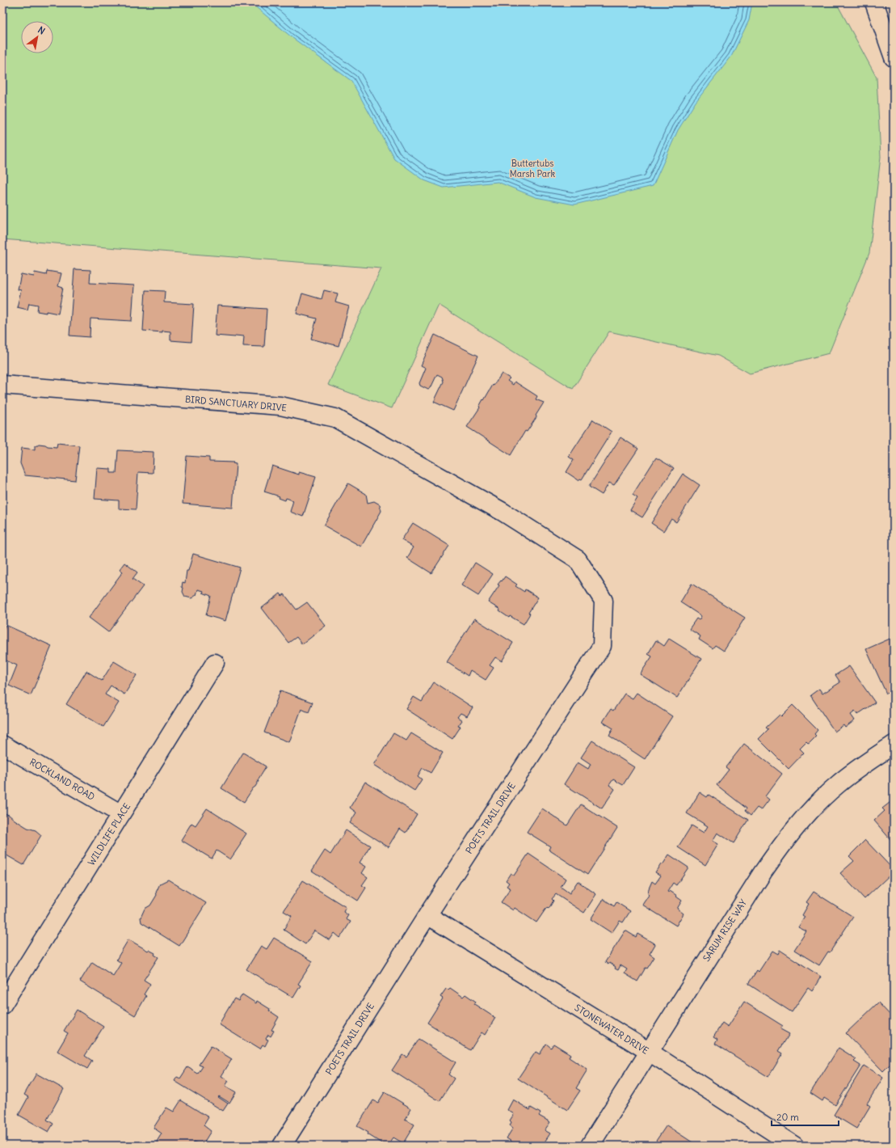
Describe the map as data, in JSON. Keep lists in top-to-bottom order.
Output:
{
  "streets": {
    "street": [
      "BIRD SANCTUARY DRIVE",
      "ROCKLAND ROAD",
      "POETS TRAIL DRIVE",
      "WILDLIFE PLACE",
      "SARUM RISE WAY",
      "STONEWATER DRIVE"
    ]
  },
  "crossings": [
    ["BIRD SANCTUARY DRIVE", "POETS TRAIL DRIVE"],
    ["ROCKLAND ROAD", "WILDLIFE PLACE"],
    ["POETS TRAIL DRIVE", "STONEWATER DRIVE"],
    ["SARUM RISE WAY", "STONEWATER DRIVE"]
  ],
  "parks": ["Buttertubs Marsh Park"],
  "scale_bar": "20 m",
  "north": "top right"
}
